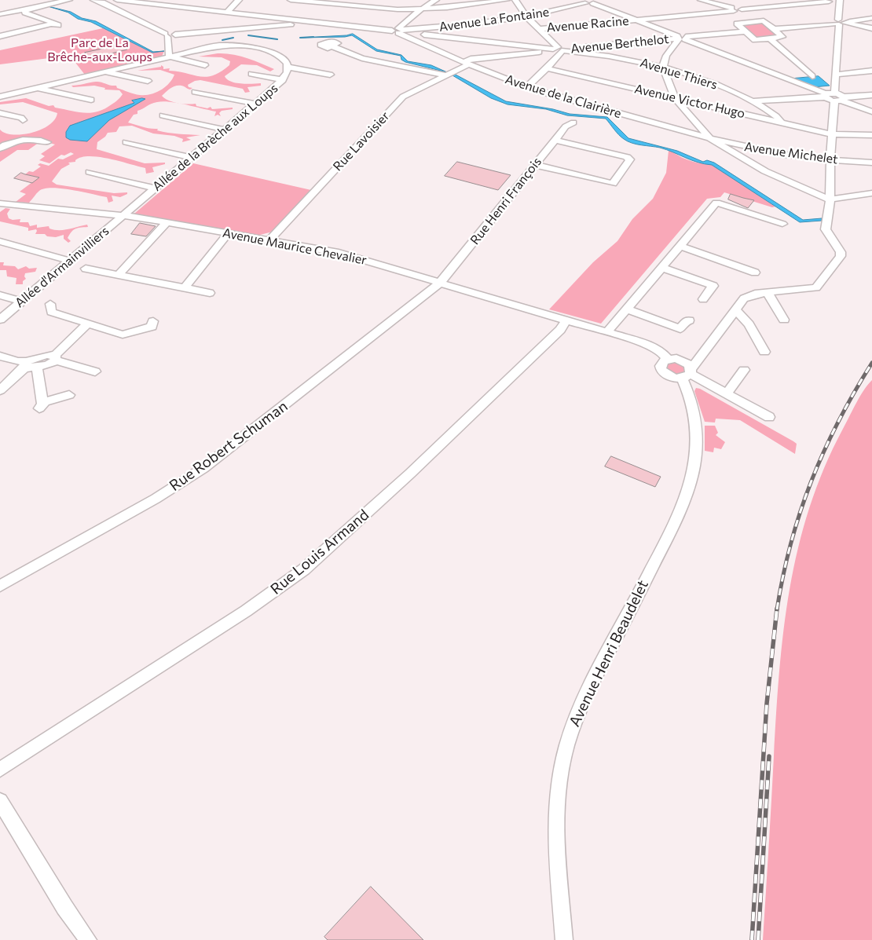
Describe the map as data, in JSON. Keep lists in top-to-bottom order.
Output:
{
  "streets": {
    "street": [
      "Avenue La Fontaine",
      "Avenue Racine",
      "Avenue Berthelot",
      "Avenue Thiers",
      "Avenue de la Clairière",
      "Avenue Victor Hugo",
      "Allée de la Brèche aux Loups",
      "Rue Lavoisier",
      "Avenue Michelet",
      "Rue Henri François",
      "Avenue Maurice Chevalier",
      "Allée d'Armainvilliers",
      "Rue Robert Schuman",
      "Rue Louis Armand",
      "Avenue Henri Beaudelet"
    ]
  },
  "crossings": [
    ["Avenue La Fontaine", "Avenue de la Clairière"],
    ["Avenue Berthelot", "Avenue Thiers"],
    ["Avenue Berthelot", "Avenue de la Clairière"],
    ["Avenue Berthelot", "Rue Lavoisier"],
    ["Avenue Thiers", "Avenue Victor Hugo"],
    ["Avenue de la Clairière", "Rue Lavoisier"],
    ["Avenue de la Clairière", "Avenue Michelet"],
    ["Allée de la Brèche aux Loups", "Avenue Maurice Chevalier"],
    ["Allée de la Brèche aux Loups", "Allée d'Armainvilliers"],
    ["Rue Lavoisier", "Avenue Maurice Chevalier"],
    ["Rue Henri François", "Avenue Maurice Chevalier"],
    ["Rue Henri François", "Rue Robert Schuman"],
    ["Avenue Maurice Chevalier", "Allée d'Armainvilliers"],
    ["Avenue Maurice Chevalier", "Rue Robert Schuman"],
    ["Avenue Maurice Chevalier", "Rue Louis Armand"],
    ["Avenue Maurice Chevalier", "Avenue Henri Beaudelet"]
  ],
  "parks": ["Parc de La Brêche-aux-Loups"]
}
